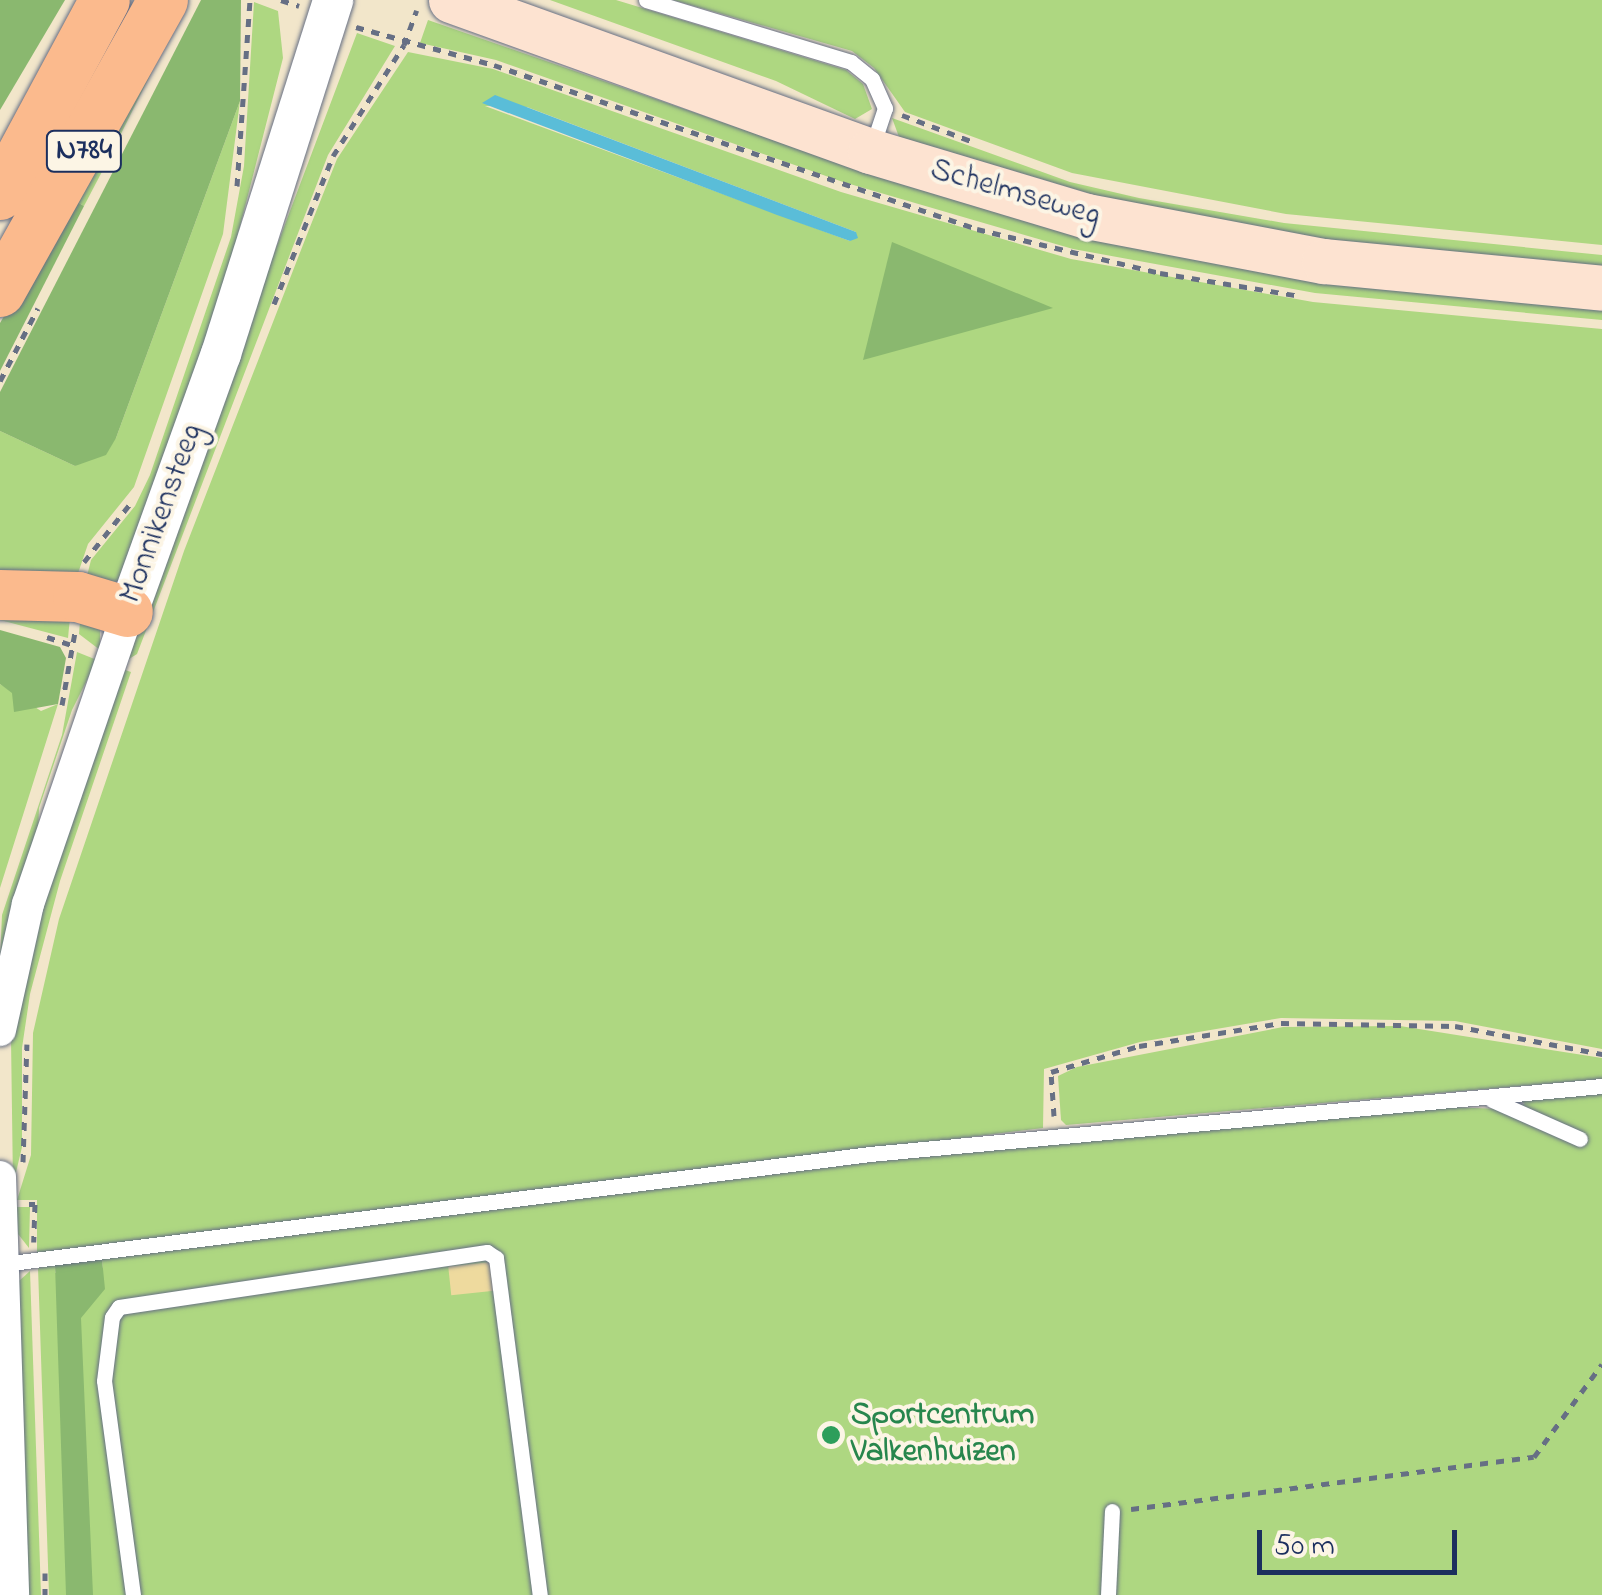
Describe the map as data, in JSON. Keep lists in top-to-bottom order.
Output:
{
  "streets": {
    "main road": ["N784", "Schelmseweg"],
    "street": ["Monnikensteeg"]
  },
  "places": ["Sportcentrum Valkenhuizen"],
  "scale_bar": "50 m"
}
